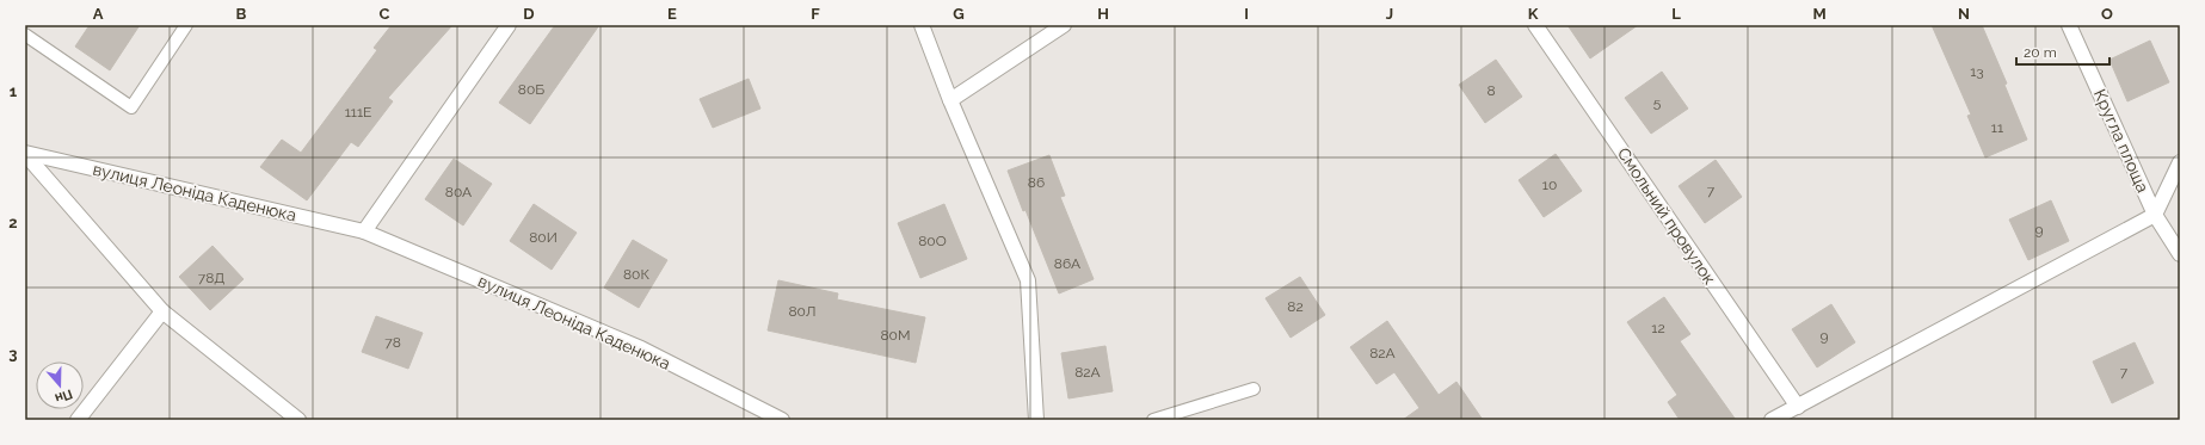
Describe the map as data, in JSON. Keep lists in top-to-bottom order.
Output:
{
  "streets": {
    "street": ["Кругла площа", "вулиця Леоніда Каденюка", "Смольний провулок"]
  },
  "house_numbers": [
    "13",
    "80Б",
    "8",
    "5",
    "111Е",
    "11",
    "86",
    "10",
    "7",
    "80А",
    "9",
    "80И",
    "80О",
    "86А",
    "80К",
    "78Д",
    "82",
    "80Л",
    "12",
    "80М",
    "9",
    "78",
    "82А",
    "82А",
    "7"
  ],
  "scale_bar": "20 m",
  "north": "bottom",
  "grid": {
    "columns": [
      "A",
      "B",
      "C",
      "D",
      "E",
      "F",
      "G",
      "H",
      "I",
      "J",
      "K",
      "L",
      "M",
      "N",
      "O"
    ],
    "rows": ["1", "2", "3"]
  }
}
